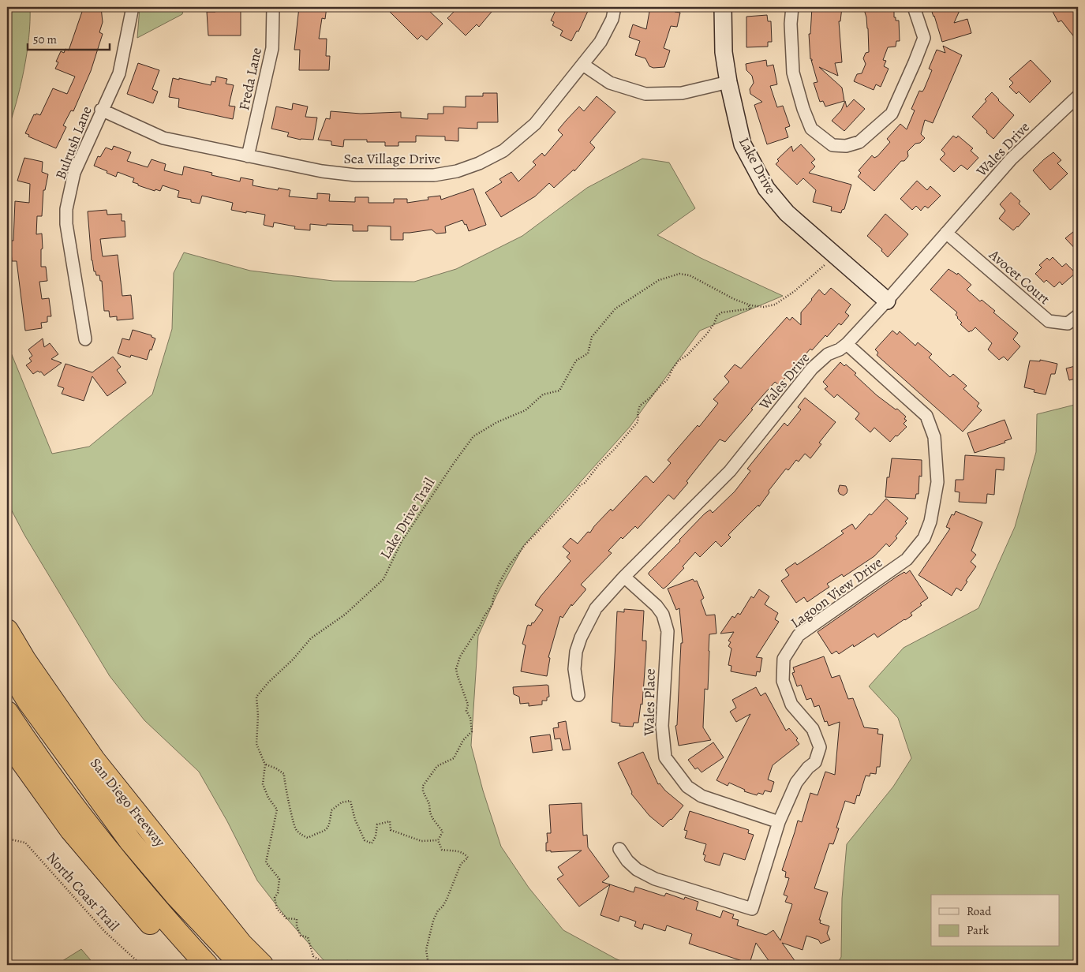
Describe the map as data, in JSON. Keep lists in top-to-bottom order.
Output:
{
  "streets": {
    "highway": ["San Diego Freeway"],
    "street": [
      "Freda Lane",
      "Bulrush Lane",
      "Wales Drive",
      "Sea Village Drive",
      "Lake Drive",
      "Avocet Court",
      "Lagoon View Drive",
      "Wales Place"
    ],
    "path": ["Lake Drive Trail", "North Coast Trail"]
  },
  "crossings": [
    ["Freda Lane", "Sea Village Drive"],
    ["Bulrush Lane", "Sea Village Drive"],
    ["Wales Drive", "Lake Drive"],
    ["Wales Drive", "Avocet Court"],
    ["Wales Drive", "Lagoon View Drive"],
    ["Wales Drive", "Wales Place"],
    ["Lagoon View Drive", "Wales Place"]
  ],
  "legend": ["Road", "Park"],
  "scale_bar": "50 m"
}
